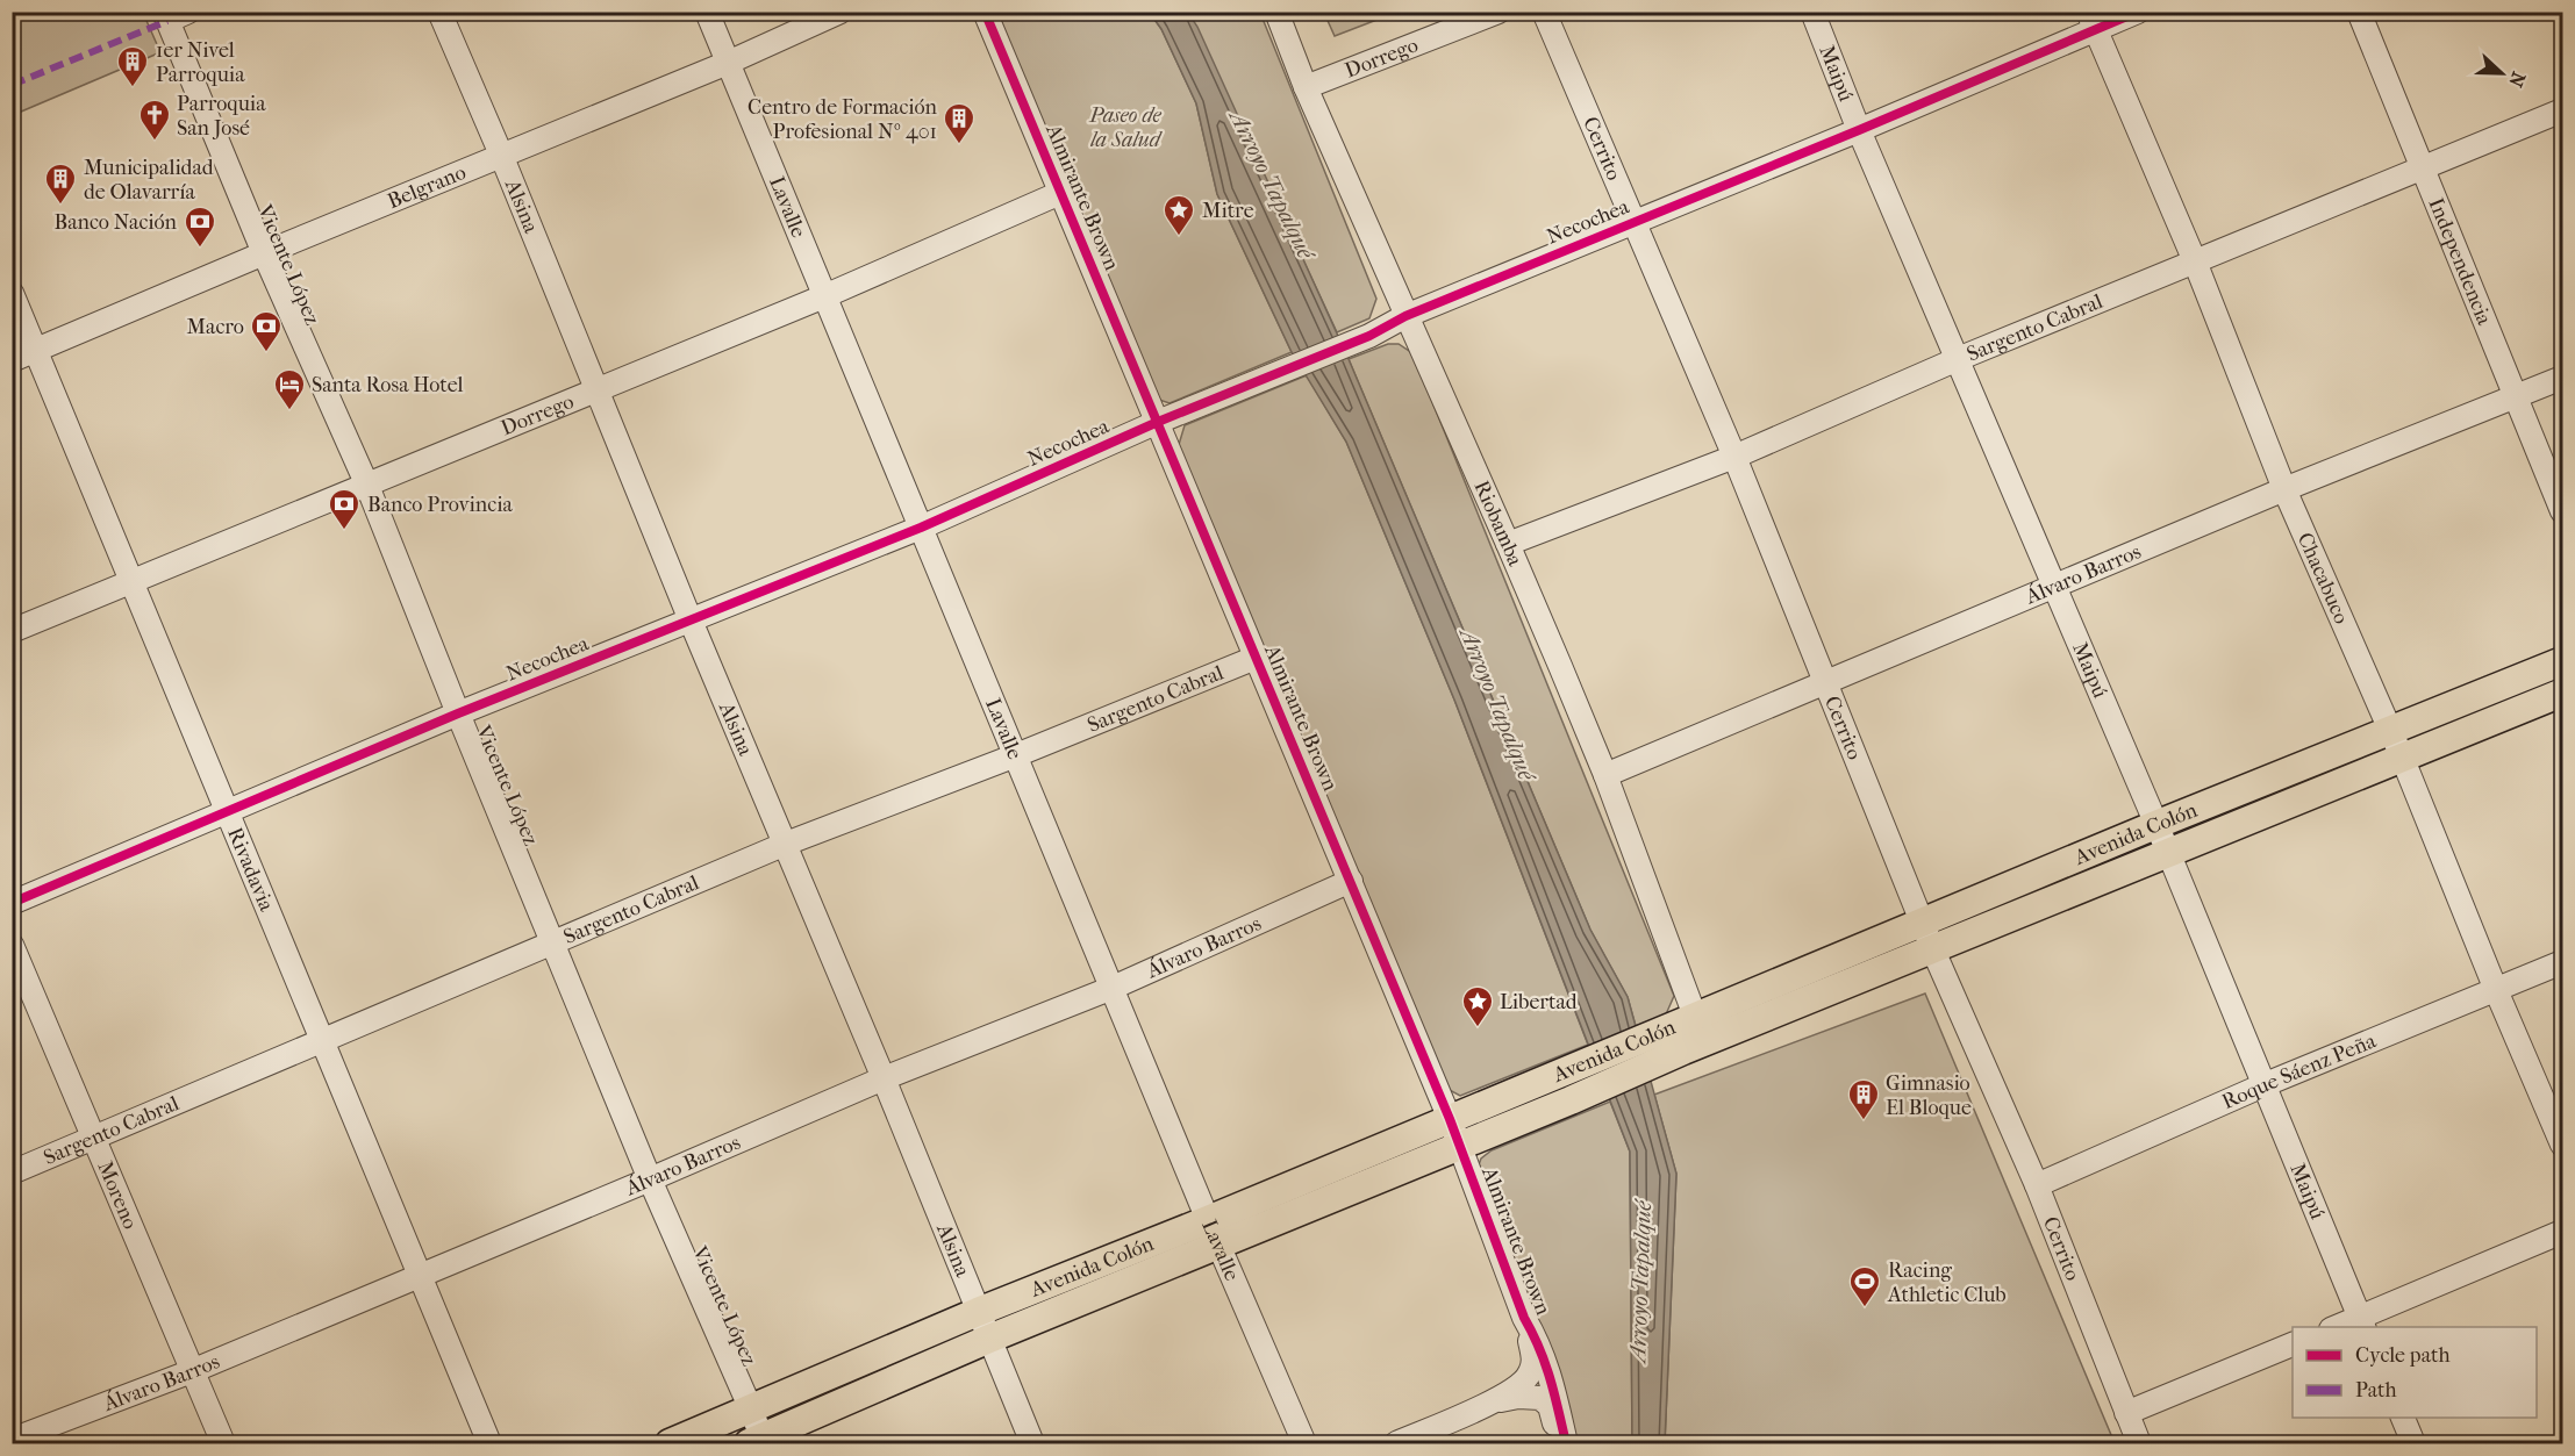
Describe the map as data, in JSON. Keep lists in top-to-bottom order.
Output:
{
  "streets": {
    "main road": ["Avenida Colón"],
    "street": [
      "Dorrego",
      "Maipú",
      "Cerrito",
      "Belgrano",
      "Almirante Brown",
      "Alsina",
      "Lavalle",
      "Necochea",
      "Independencia",
      "Vicente López",
      "Sargento Cabral",
      "Riobamba",
      "Álvaro Barros",
      "Chacabuco",
      "Rivadavia",
      "Roque Sáenz Peña",
      "Moreno"
    ]
  },
  "crossings": [
    ["Dorrego", "Almirante Brown"],
    ["Dorrego", "Alsina"],
    ["Dorrego", "Lavalle"],
    ["Dorrego", "Vicente López"],
    ["Dorrego", "Riobamba"],
    ["Dorrego", "Rivadavia"],
    ["Maipú", "Necochea"],
    ["Maipú", "Sargento Cabral"],
    ["Maipú", "Álvaro Barros"],
    ["Maipú", "Avenida Colón"],
    ["Maipú", "Roque Sáenz Peña"],
    ["Cerrito", "Necochea"],
    ["Cerrito", "Sargento Cabral"],
    ["Cerrito", "Álvaro Barros"],
    ["Cerrito", "Avenida Colón"],
    ["Cerrito", "Roque Sáenz Peña"],
    ["Belgrano", "Alsina"],
    ["Belgrano", "Lavalle"],
    ["Belgrano", "Vicente López"],
    ["Belgrano", "Rivadavia"],
    ["Almirante Brown", "Necochea"],
    ["Almirante Brown", "Sargento Cabral"],
    ["Almirante Brown", "Álvaro Barros"],
    ["Almirante Brown", "Avenida Colón"],
    ["Alsina", "Necochea"],
    ["Alsina", "Sargento Cabral"],
    ["Alsina", "Álvaro Barros"],
    ["Alsina", "Avenida Colón"],
    ["Lavalle", "Necochea"],
    ["Lavalle", "Sargento Cabral"],
    ["Lavalle", "Álvaro Barros"],
    ["Lavalle", "Avenida Colón"],
    ["Necochea", "Vicente López"],
    ["Necochea", "Riobamba"],
    ["Necochea", "Chacabuco"],
    ["Necochea", "Rivadavia"],
    ["Independencia", "Sargento Cabral"],
    ["Independencia", "Álvaro Barros"],
    ["Vicente López", "Sargento Cabral"],
    ["Vicente López", "Álvaro Barros"],
    ["Vicente López", "Avenida Colón"],
    ["Sargento Cabral", "Riobamba"],
    ["Sargento Cabral", "Chacabuco"],
    ["Sargento Cabral", "Rivadavia"],
    ["Sargento Cabral", "Moreno"],
    ["Riobamba", "Álvaro Barros"],
    ["Riobamba", "Avenida Colón"],
    ["Álvaro Barros", "Chacabuco"],
    ["Álvaro Barros", "Rivadavia"],
    ["Álvaro Barros", "Moreno"],
    ["Chacabuco", "Avenida Colón"],
    ["Chacabuco", "Roque Sáenz Peña"]
  ],
  "water": ["Arroyo Tapalqué"],
  "parks": ["Paseo de la Salud"],
  "places": {
    "building": [
      "1er Nivel Parroquia",
      "Centro de Formación Profesional Nº 401",
      "Municipalidad de Olavarría",
      "Gimnasio El Bloque"
    ],
    "church": ["Parroquia San José"],
    "place": ["Mitre", "Libertad"],
    "bank": ["Banco Nación", "Macro", "Banco Provincia"],
    "hotel": ["Santa Rosa Hotel"],
    "sports": ["Racing Athletic Club"]
  },
  "legend": ["Cycle path", "Path"],
  "north": "right"
}
